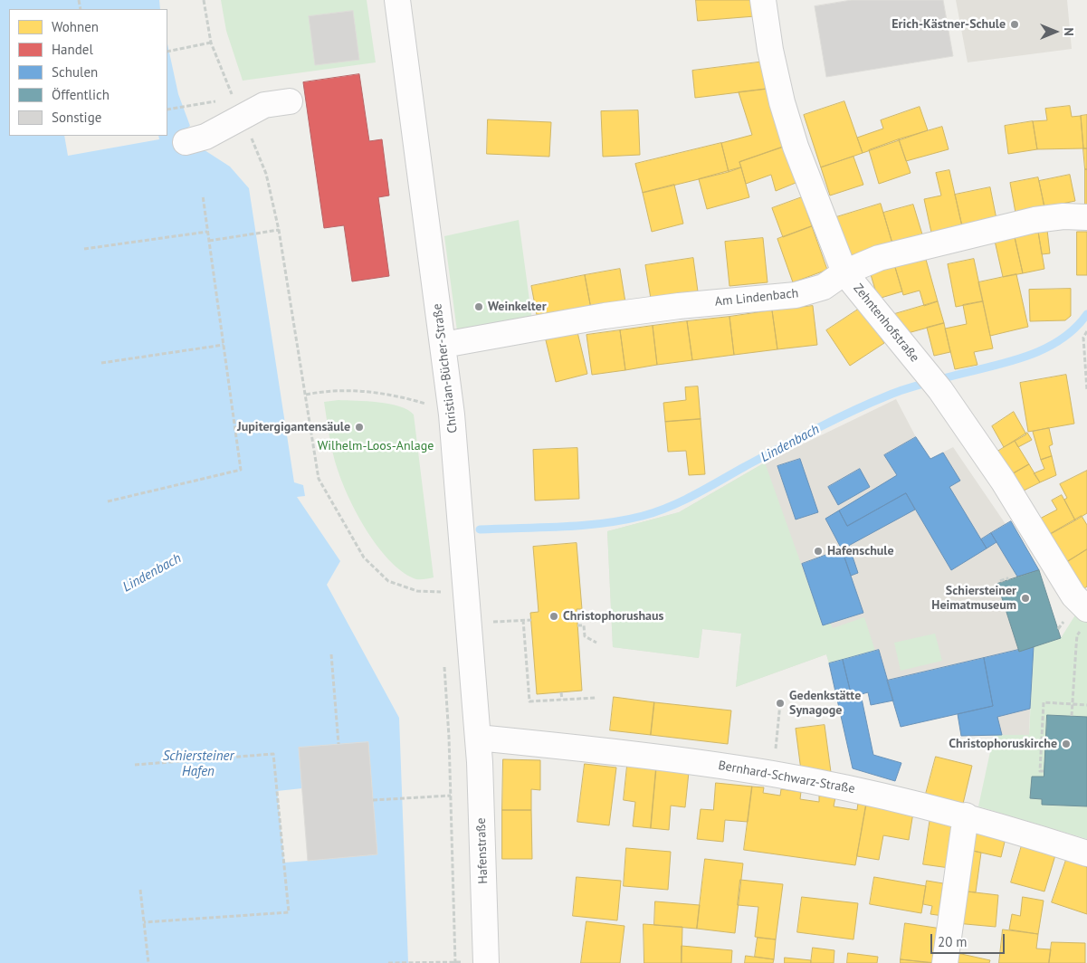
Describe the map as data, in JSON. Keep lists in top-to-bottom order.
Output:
{
  "streets": {
    "street": [
      "Am Lindenbach",
      "Zehntenhofstraße",
      "Christian-Bücher-Straße",
      "Bernhard-Schwarz-Straße",
      "Hafenstraße"
    ]
  },
  "crossings": [
    ["Am Lindenbach", "Zehntenhofstraße"],
    ["Am Lindenbach", "Christian-Bücher-Straße"],
    ["Christian-Bücher-Straße", "Bernhard-Schwarz-Straße"],
    ["Christian-Bücher-Straße", "Hafenstraße"],
    ["Bernhard-Schwarz-Straße", "Hafenstraße"]
  ],
  "water": ["Lindenbach", "Schiersteiner Hafen"],
  "parks": ["Wilhelm-Loos-Anlage"],
  "places": [
    "Erich-Kästner-Schule",
    "Weinkelter",
    "Jupitergigantensäule",
    "Hafenschule",
    "Schiersteiner Heimatmuseum",
    "Christophorushaus",
    "Gedenkstätte Synagoge",
    "Christophoruskirche"
  ],
  "legend": [
    "Wohnen",
    "Handel",
    "Schulen",
    "Öffentlich",
    "Sonstige"
  ],
  "scale_bar": "20 m",
  "north": "right"
}
